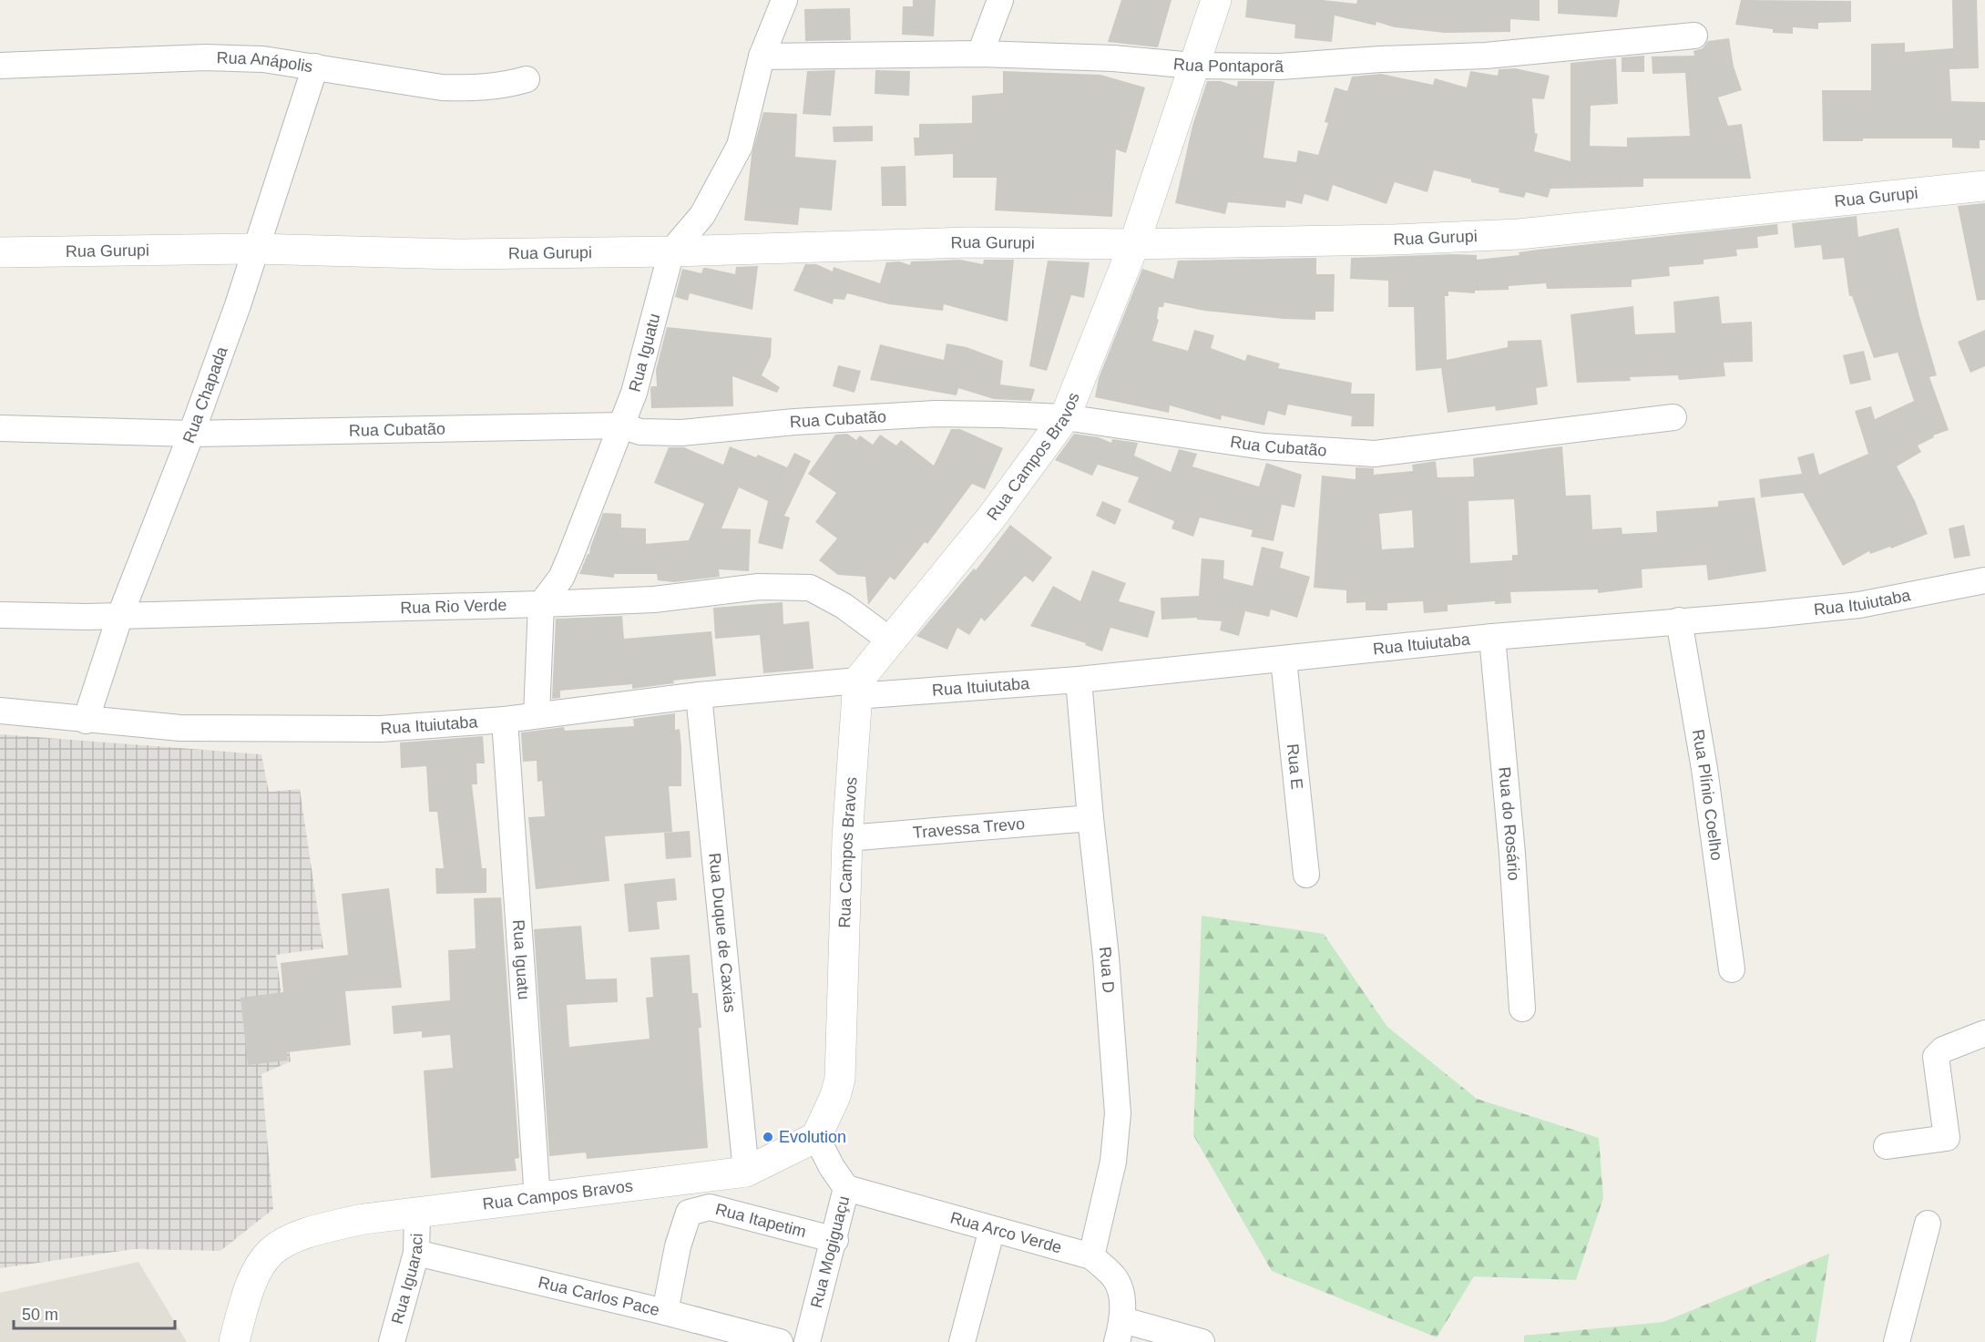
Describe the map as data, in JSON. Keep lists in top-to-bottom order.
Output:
{
  "streets": {
    "street": [
      "Rua Anápolis",
      "Rua Pontaporã",
      "Rua Gurupi",
      "Rua Iguatu",
      "Rua Chapada",
      "Rua Cubatão",
      "Rua Campos Bravos",
      "Rua Ituiutaba",
      "Rua Rio Verde",
      "Rua E",
      "Rua Plínio Coelho",
      "Rua do Rosário",
      "Travessa Trevo",
      "Rua Duque de Caxias",
      "Rua D",
      "Rua Itapetim",
      "Rua Arco Verde",
      "Rua Mogiguaçu",
      "Rua Iguaraci",
      "Rua Carlos Pace"
    ]
  },
  "crossings": [
    ["Rua Anápolis", "Rua Chapada"],
    ["Rua Pontaporã", "Rua Iguatu"],
    ["Rua Pontaporã", "Rua Campos Bravos"],
    ["Rua Gurupi", "Rua Iguatu"],
    ["Rua Gurupi", "Rua Chapada"],
    ["Rua Gurupi", "Rua Campos Bravos"],
    ["Rua Iguatu", "Rua Cubatão"],
    ["Rua Iguatu", "Rua Campos Bravos"],
    ["Rua Iguatu", "Rua Ituiutaba"],
    ["Rua Iguatu", "Rua Rio Verde"],
    ["Rua Chapada", "Rua Cubatão"],
    ["Rua Chapada", "Rua Ituiutaba"],
    ["Rua Chapada", "Rua Rio Verde"],
    ["Rua Cubatão", "Rua Campos Bravos"],
    ["Rua Campos Bravos", "Rua Ituiutaba"],
    ["Rua Campos Bravos", "Rua Rio Verde"],
    ["Rua Campos Bravos", "Travessa Trevo"],
    ["Rua Campos Bravos", "Rua Duque de Caxias"],
    ["Rua Campos Bravos", "Rua Mogiguaçu"],
    ["Rua Campos Bravos", "Rua Iguaraci"],
    ["Rua Ituiutaba", "Rua E"],
    ["Rua Ituiutaba", "Rua Plínio Coelho"],
    ["Rua Ituiutaba", "Rua do Rosário"],
    ["Rua Ituiutaba", "Rua Duque de Caxias"],
    ["Rua Ituiutaba", "Rua D"],
    ["Travessa Trevo", "Rua D"],
    ["Rua D", "Rua Arco Verde"],
    ["Rua Itapetim", "Rua Mogiguaçu"],
    ["Rua Itapetim", "Rua Carlos Pace"],
    ["Rua Arco Verde", "Rua Mogiguaçu"],
    ["Rua Iguaraci", "Rua Carlos Pace"]
  ],
  "places": ["Evolution"],
  "scale_bar": "50 m"
}
